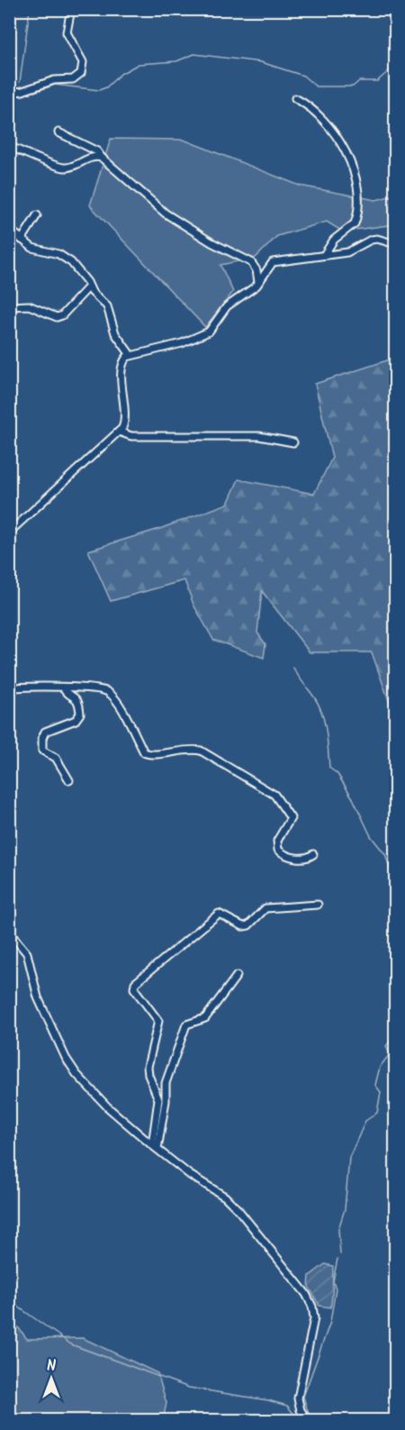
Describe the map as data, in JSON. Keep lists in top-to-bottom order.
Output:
{
  "north": "top"
}
